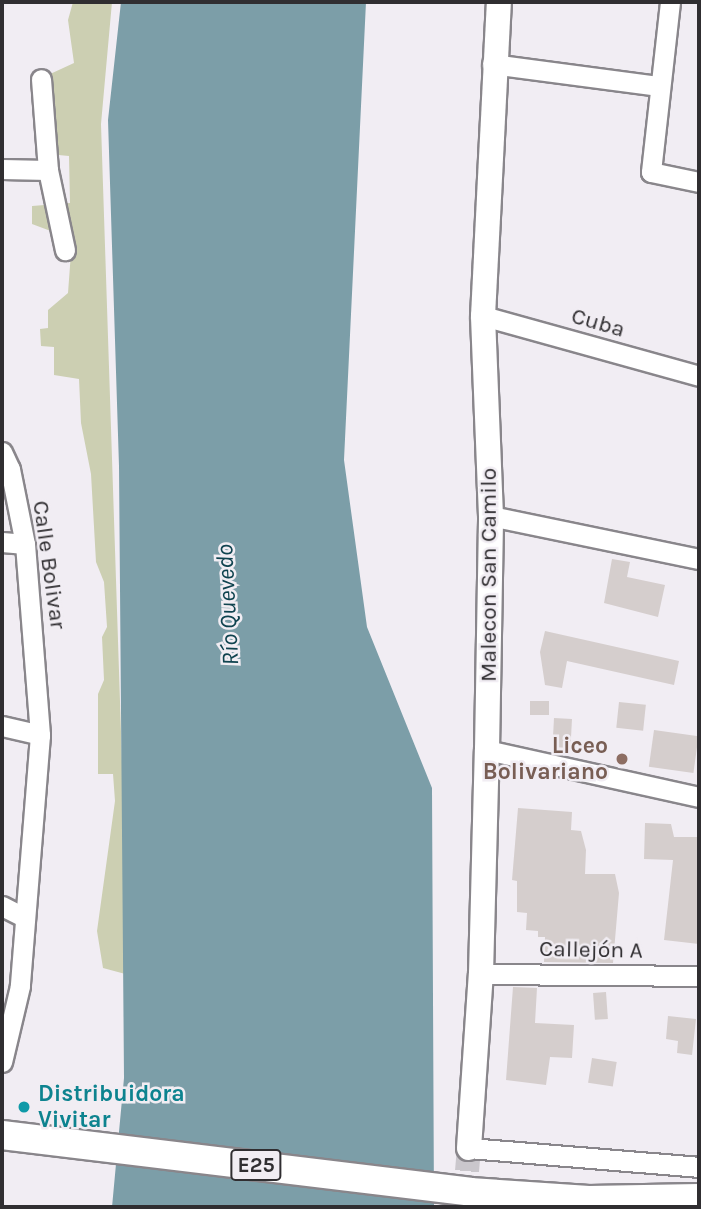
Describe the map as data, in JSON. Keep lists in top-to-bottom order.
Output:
{
  "streets": {
    "highway": ["E25"],
    "main road": ["Malecon San Camilo"],
    "street": ["Cuba", "Calle Bolivar", "Callejón A"]
  },
  "crossings": [
    ["Cuba", "Malecon San Camilo"],
    ["Malecon San Camilo", "Callejón A"]
  ],
  "water": ["Río Quevedo"],
  "places": ["Liceo Bolivariano", "Distribuidora Vivitar"]
}
